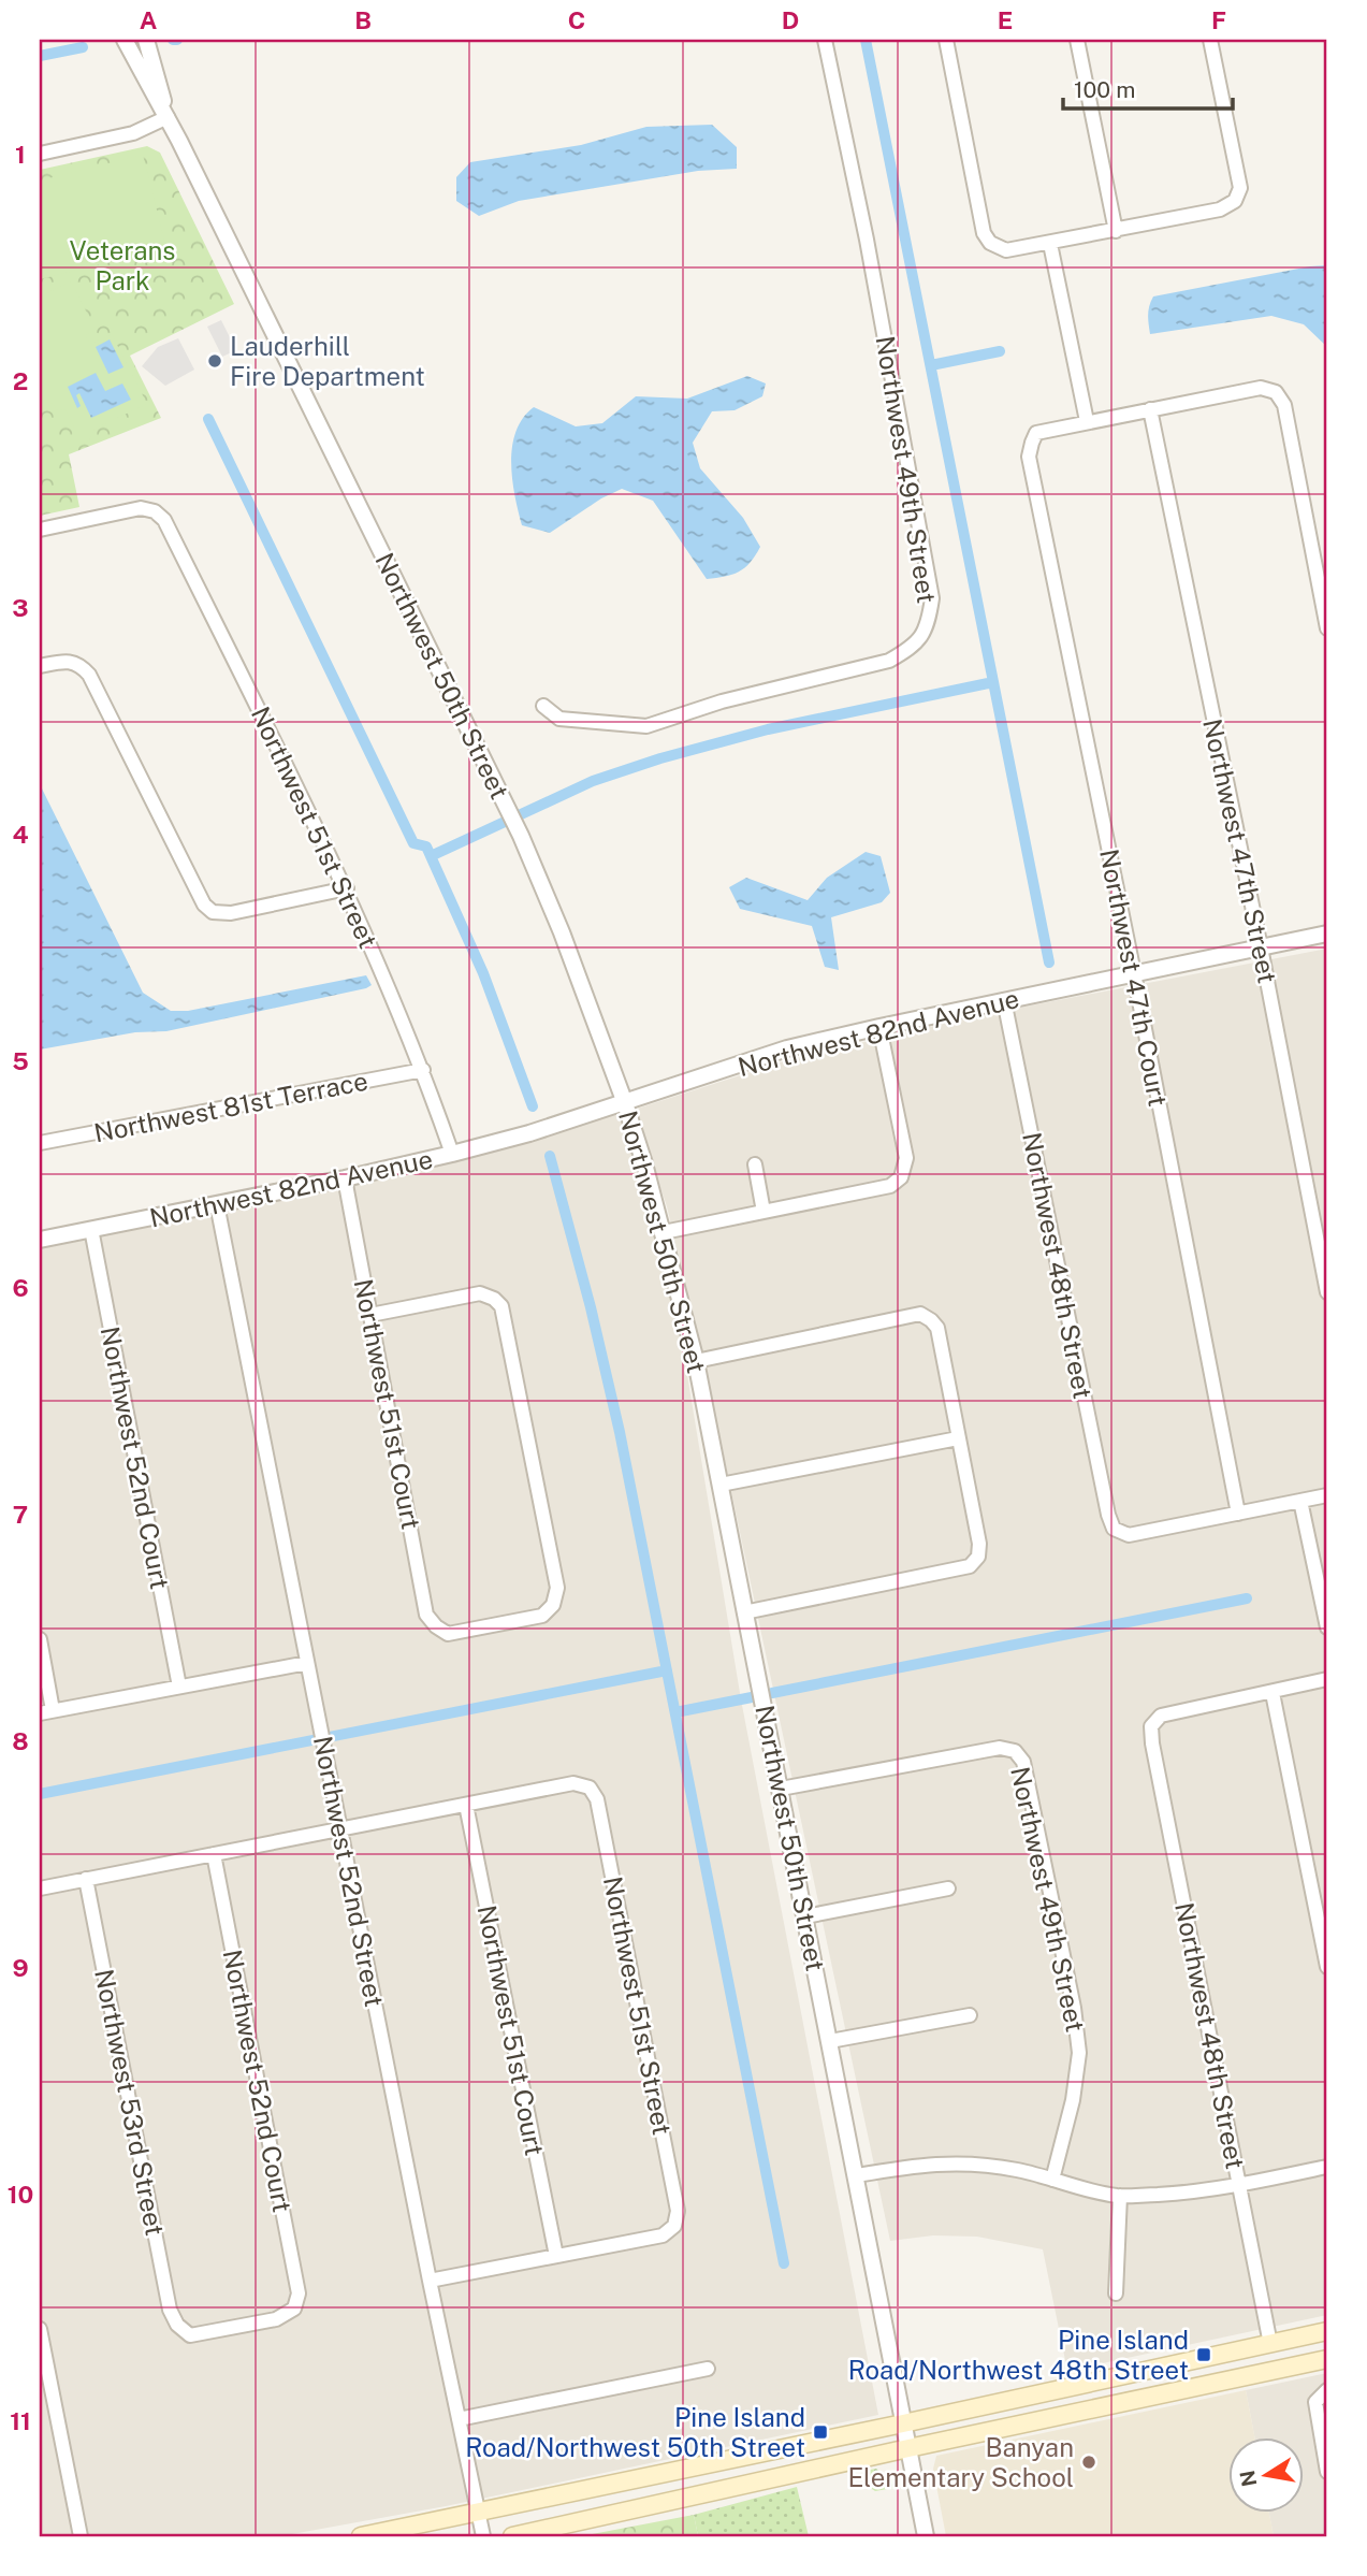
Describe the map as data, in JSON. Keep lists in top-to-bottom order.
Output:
{
  "streets": {
    "street": [
      "Northwest 49th Street",
      "Northwest 50th Street",
      "Northwest 51st Street",
      "Northwest 47th Street",
      "Northwest 47th Court",
      "Northwest 82nd Avenue",
      "Northwest 81st Terrace",
      "Northwest 48th Street",
      "Northwest 51st Court",
      "Northwest 52nd Court",
      "Northwest 52nd Street",
      "Northwest 53rd Street"
    ]
  },
  "crossings": [
    ["Northwest 49th Street", "Northwest 50th Street"],
    ["Northwest 50th Street", "Northwest 82nd Avenue"],
    ["Northwest 51st Street", "Northwest 82nd Avenue"],
    ["Northwest 51st Street", "Northwest 81st Terrace"],
    ["Northwest 51st Street", "Northwest 51st Court"],
    ["Northwest 47th Street", "Northwest 82nd Avenue"],
    ["Northwest 47th Court", "Northwest 82nd Avenue"],
    ["Northwest 47th Court", "Northwest 48th Street"],
    ["Northwest 82nd Avenue", "Northwest 48th Street"],
    ["Northwest 82nd Avenue", "Northwest 51st Court"],
    ["Northwest 82nd Avenue", "Northwest 52nd Court"],
    ["Northwest 82nd Avenue", "Northwest 52nd Street"],
    ["Northwest 52nd Court", "Northwest 53rd Street"]
  ],
  "parks": ["Veterans Park"],
  "places": {
    "other": ["Lauderhill Fire Department", "Banyan Elementary School"],
    "transit": ["Pine Island Road/Northwest 48th Street", "Pine Island Road/Northwest 50th Street"]
  },
  "scale_bar": "100 m",
  "north": "left",
  "grid": {
    "columns": [
      "A",
      "B",
      "C",
      "D",
      "E",
      "F"
    ],
    "rows": [
      "1",
      "2",
      "3",
      "4",
      "5",
      "6",
      "7",
      "8",
      "9",
      "10",
      "11"
    ]
  }
}
